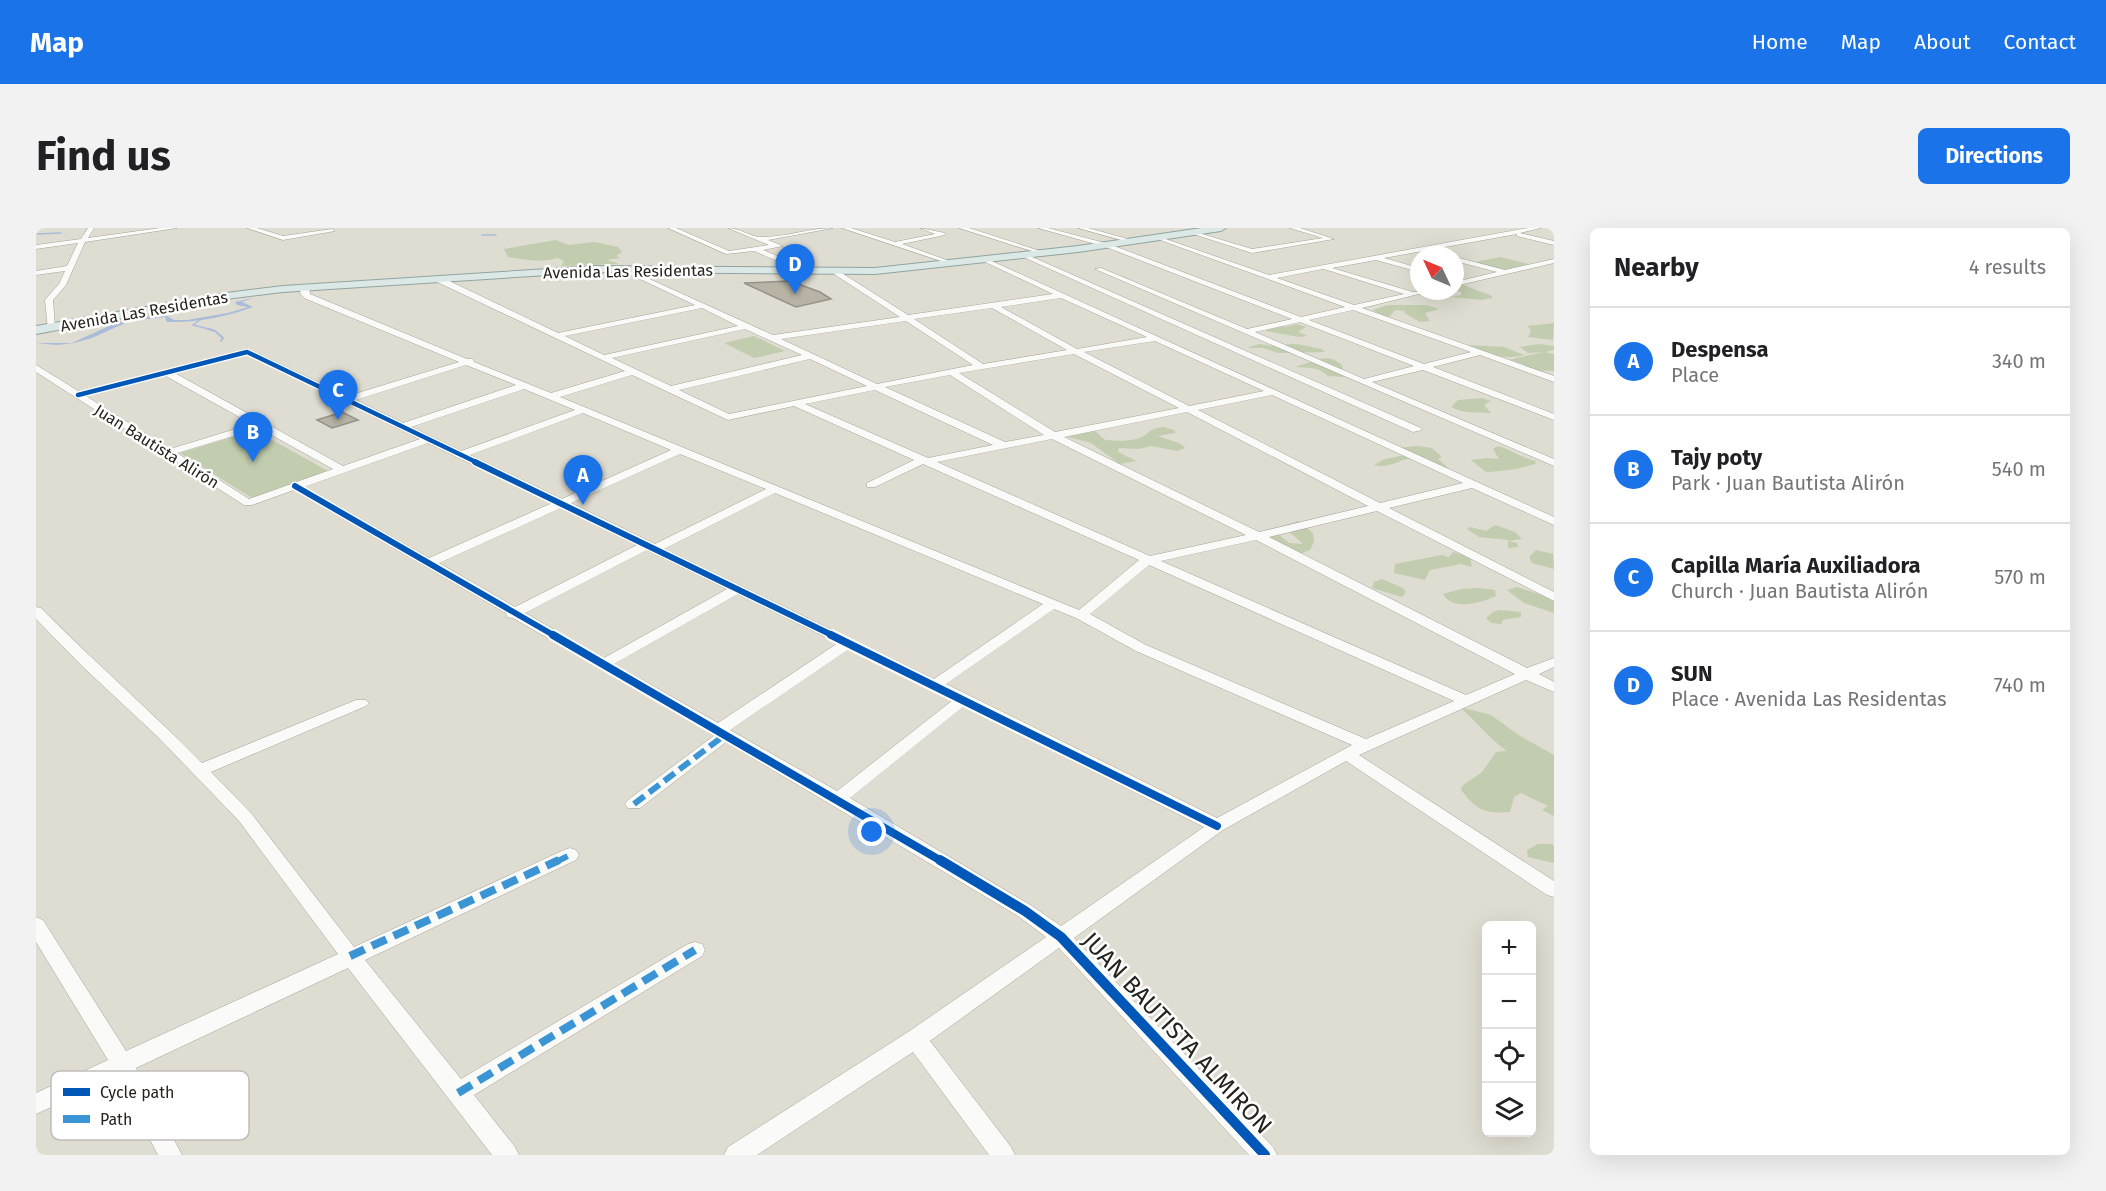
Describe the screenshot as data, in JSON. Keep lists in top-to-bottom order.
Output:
{
  "streets": {
    "main road": ["Avenida Las Residentas"],
    "street": ["Juan Bautista Alirón", "JUAN BAUTISTA ALMIRON"]
  },
  "crossings": [
    ["Juan Bautista Alirón", "JUAN BAUTISTA ALMIRON"]
  ],
  "legend": ["Cycle path", "Path"],
  "north": "top left",
  "page": {
    "header": "Map",
    "nav": [
      "Home",
      "Map",
      "About",
      "Contact"
    ],
    "buttons": "Directions",
    "title": "Find us",
    "heading": ["Nearby", "4 results"],
    "pins": [
      "D",
      "C",
      "B",
      "A"
    ],
    "list": [
      {
        "mark": "A",
        "name": "Despensa",
        "note": "Place",
        "value": "340 m"
      },
      {
        "mark": "B",
        "name": "Tajy poty",
        "note": "Park · Juan Bautista Alirón",
        "value": "540 m"
      },
      {
        "mark": "C",
        "name": "Capilla María Auxiliadora",
        "note": "Church · Juan Bautista Alirón",
        "value": "570 m"
      },
      {
        "mark": "D",
        "name": "SUN",
        "note": "Place · Avenida Las Residentas",
        "value": "740 m"
      }
    ],
    "map_buttons": ["+", "−"]
  }
}
